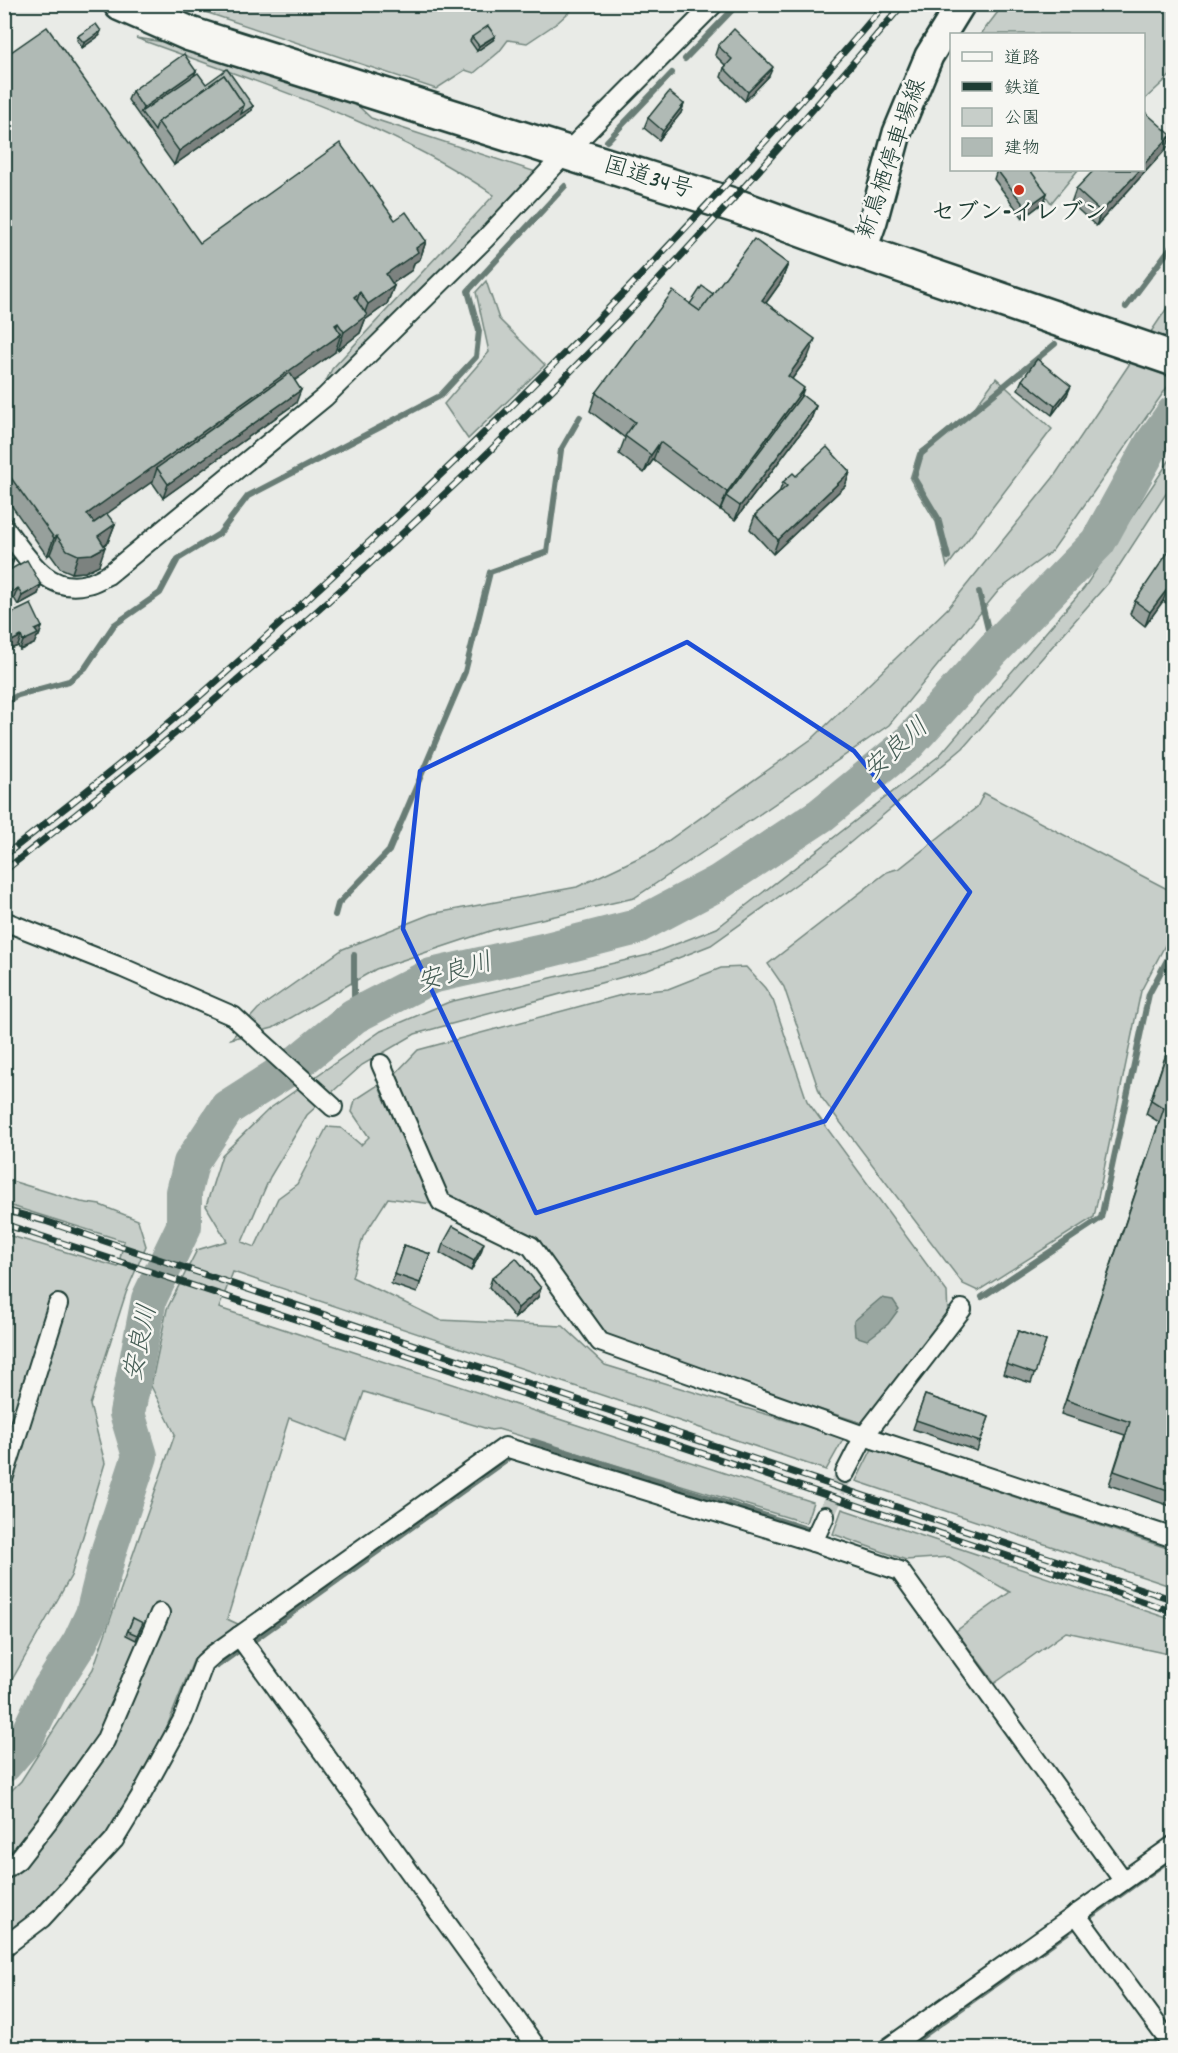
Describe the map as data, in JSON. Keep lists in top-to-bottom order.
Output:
{
  "streets": {
    "highway": ["国道34号"],
    "main road": ["新鳥栖停車場線"]
  },
  "crossings": [
    ["新鳥栖停車場線", "国道34号"]
  ],
  "water": ["安良川"],
  "places": ["セブン-イレブン"],
  "legend": [
    "道路",
    "鉄道",
    "公園",
    "建物"
  ]
}
